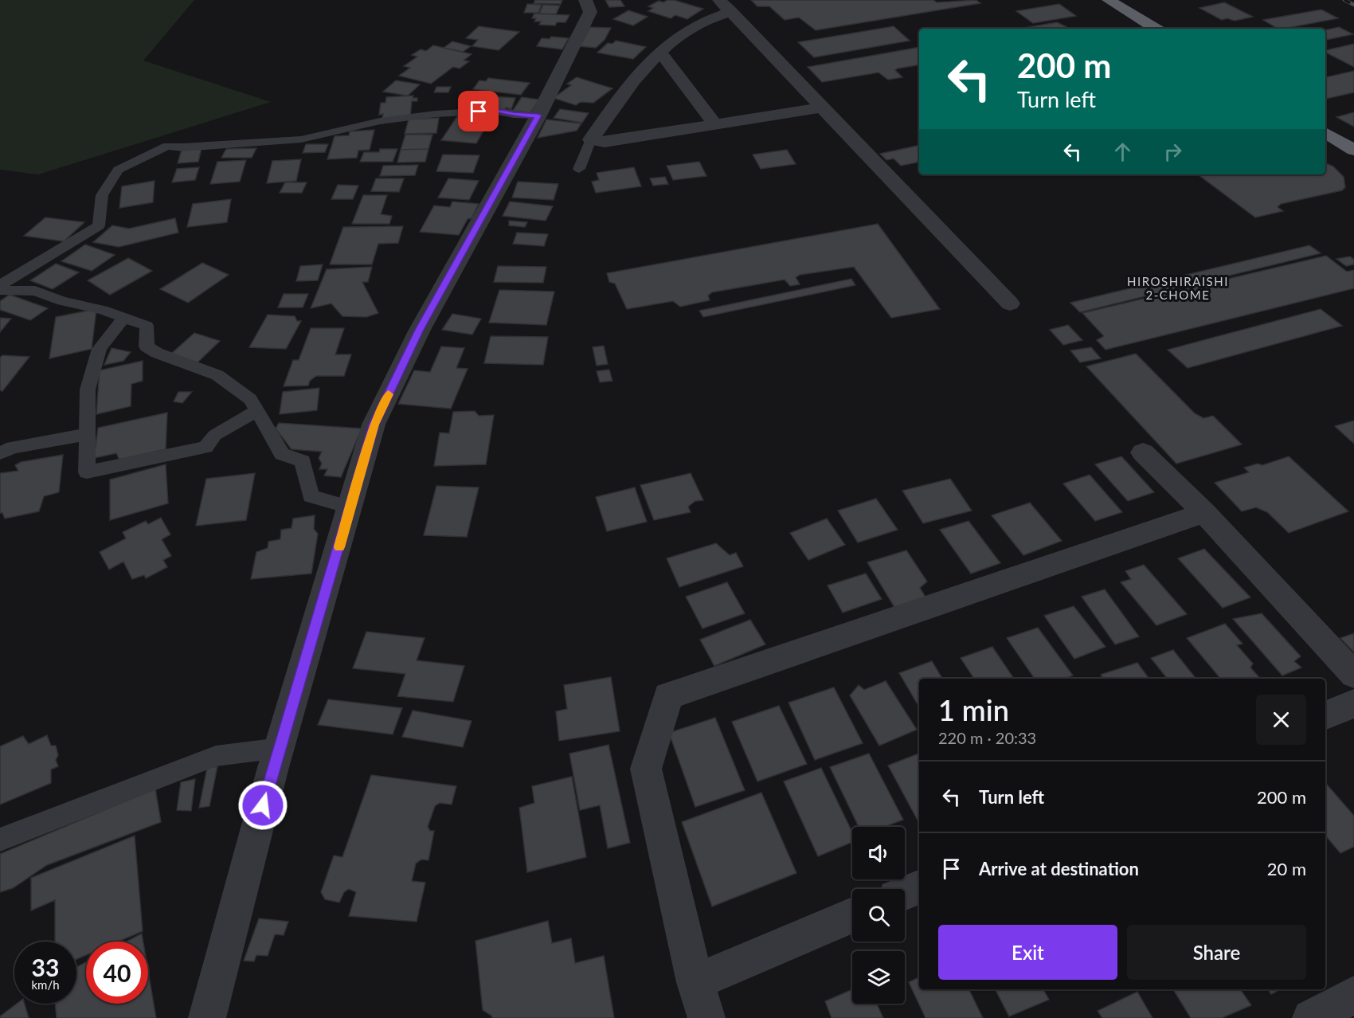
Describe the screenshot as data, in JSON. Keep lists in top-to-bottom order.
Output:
{
  "districts": ["HIROSHIRAISHI 2-CHOME"],
  "page": {
    "turn": ["200 m", "Turn left"],
    "heading": ["1 min", "220 m · 20:33"],
    "list": [
      {
        "name": "Turn left",
        "value": "200 m"
      },
      {
        "name": "Arrive at destination",
        "value": "20 m"
      }
    ],
    "buttons": ["Exit", "Share"],
    "speed": "33 km/h",
    "limit": "40"
  }
}
